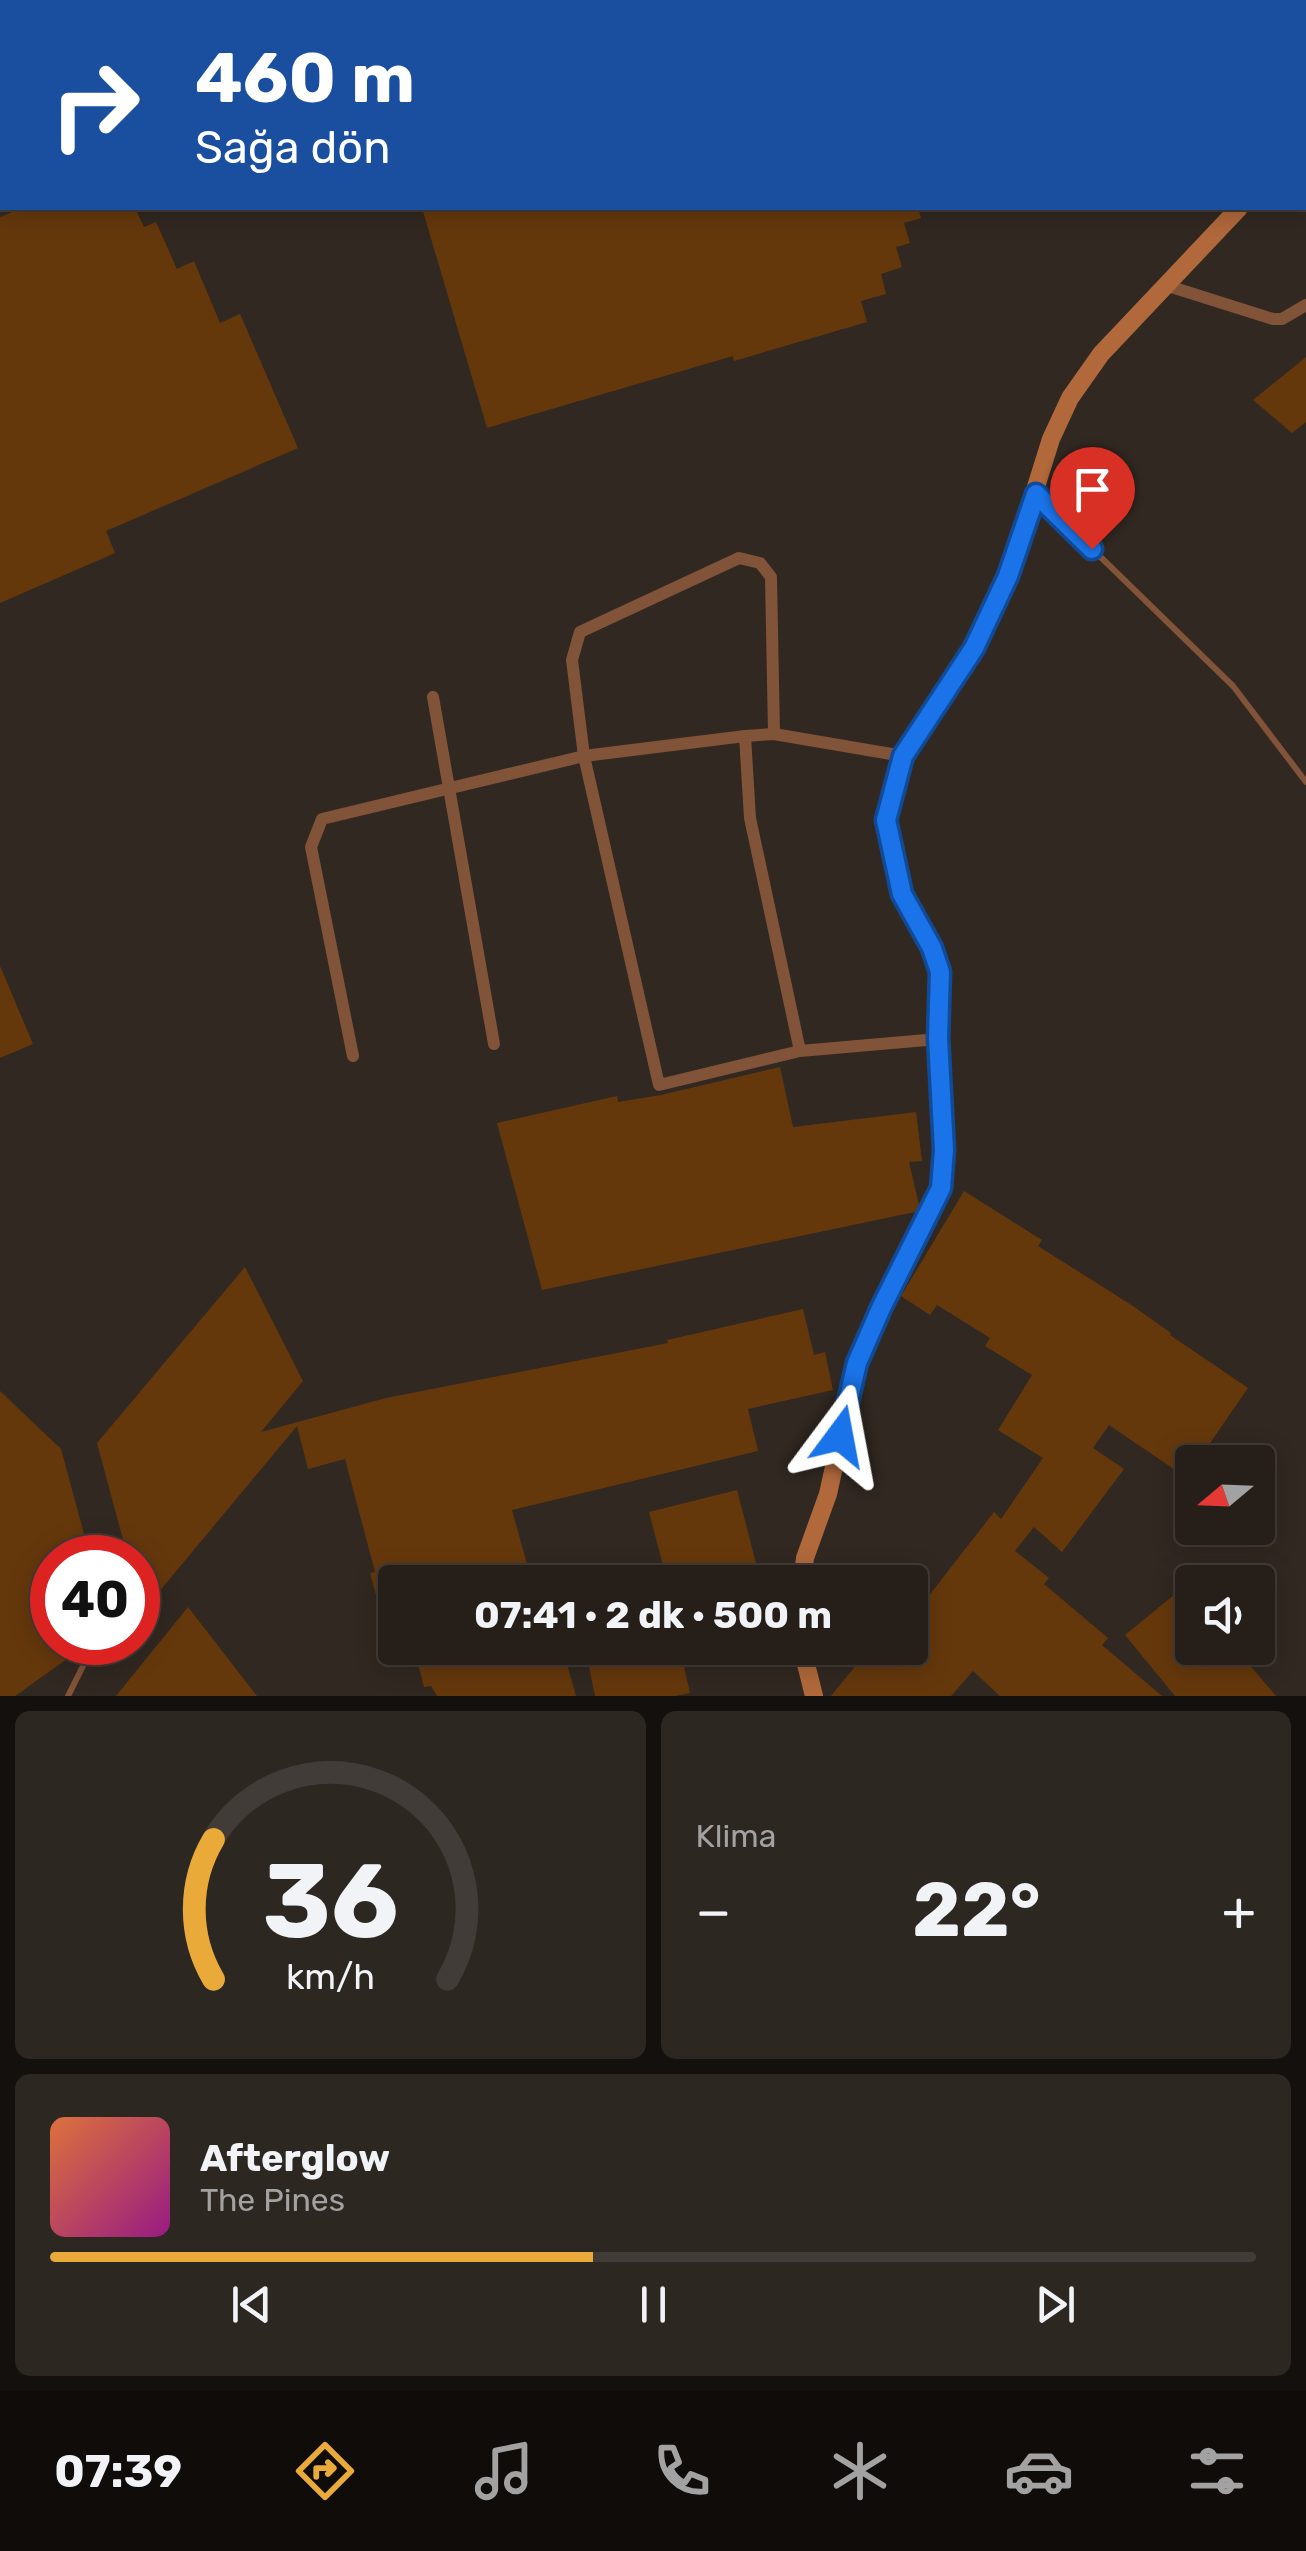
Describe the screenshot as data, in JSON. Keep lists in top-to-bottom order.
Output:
{
  "north": "left",
  "page": {
    "turn": ["460 m", "Sağa dön"],
    "limit": "40",
    "trip": "07:41 · 2 dk · 500 m",
    "tile": "Klima",
    "heat": ["−", "22°", "+"],
    "song": ["Afterglow", "The Pines"],
    "tabs": "07:39",
    "gauge": ["36", "km/h"]
  }
}
